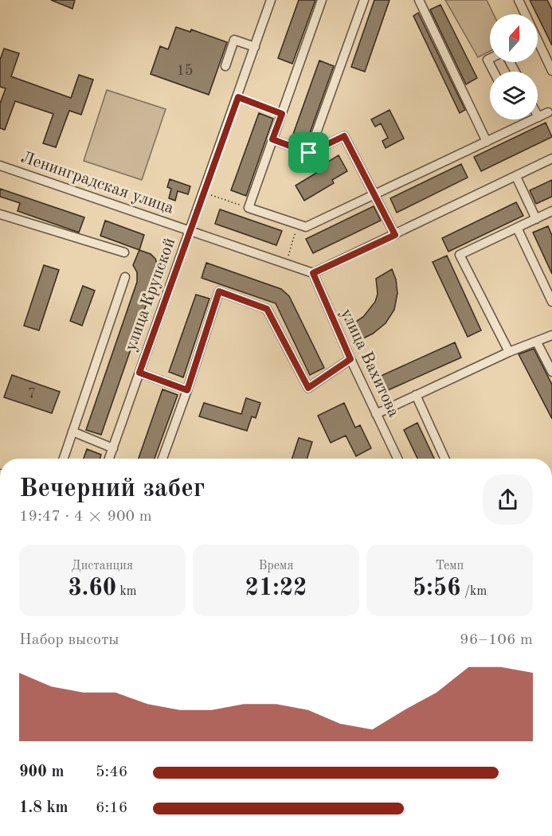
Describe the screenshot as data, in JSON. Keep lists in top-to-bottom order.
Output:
{
  "streets": {
    "street": ["Ленинградская улица", "улица Крупской", "улица Вахитова"]
  },
  "crossings": [
    ["Ленинградская улица", "улица Крупской"],
    ["Ленинградская улица", "улица Вахитова"]
  ],
  "house_numbers": ["15", "7"],
  "north": "top",
  "page": {
    "heading": ["Вечерний забег", "19:47 · 4 × 900 m"],
    "stats": [
      ["Дистанция", "3.60 km"],
      ["Время", "21:22"],
      ["Темп", "5:56 /km"]
    ],
    "chart": ["Набор высоты", "96–106 m"],
    "list": [
      {
        "name": "900 m",
        "note": "5:46"
      },
      {
        "name": "1.8 km",
        "note": "6:16"
      }
    ]
  }
}
